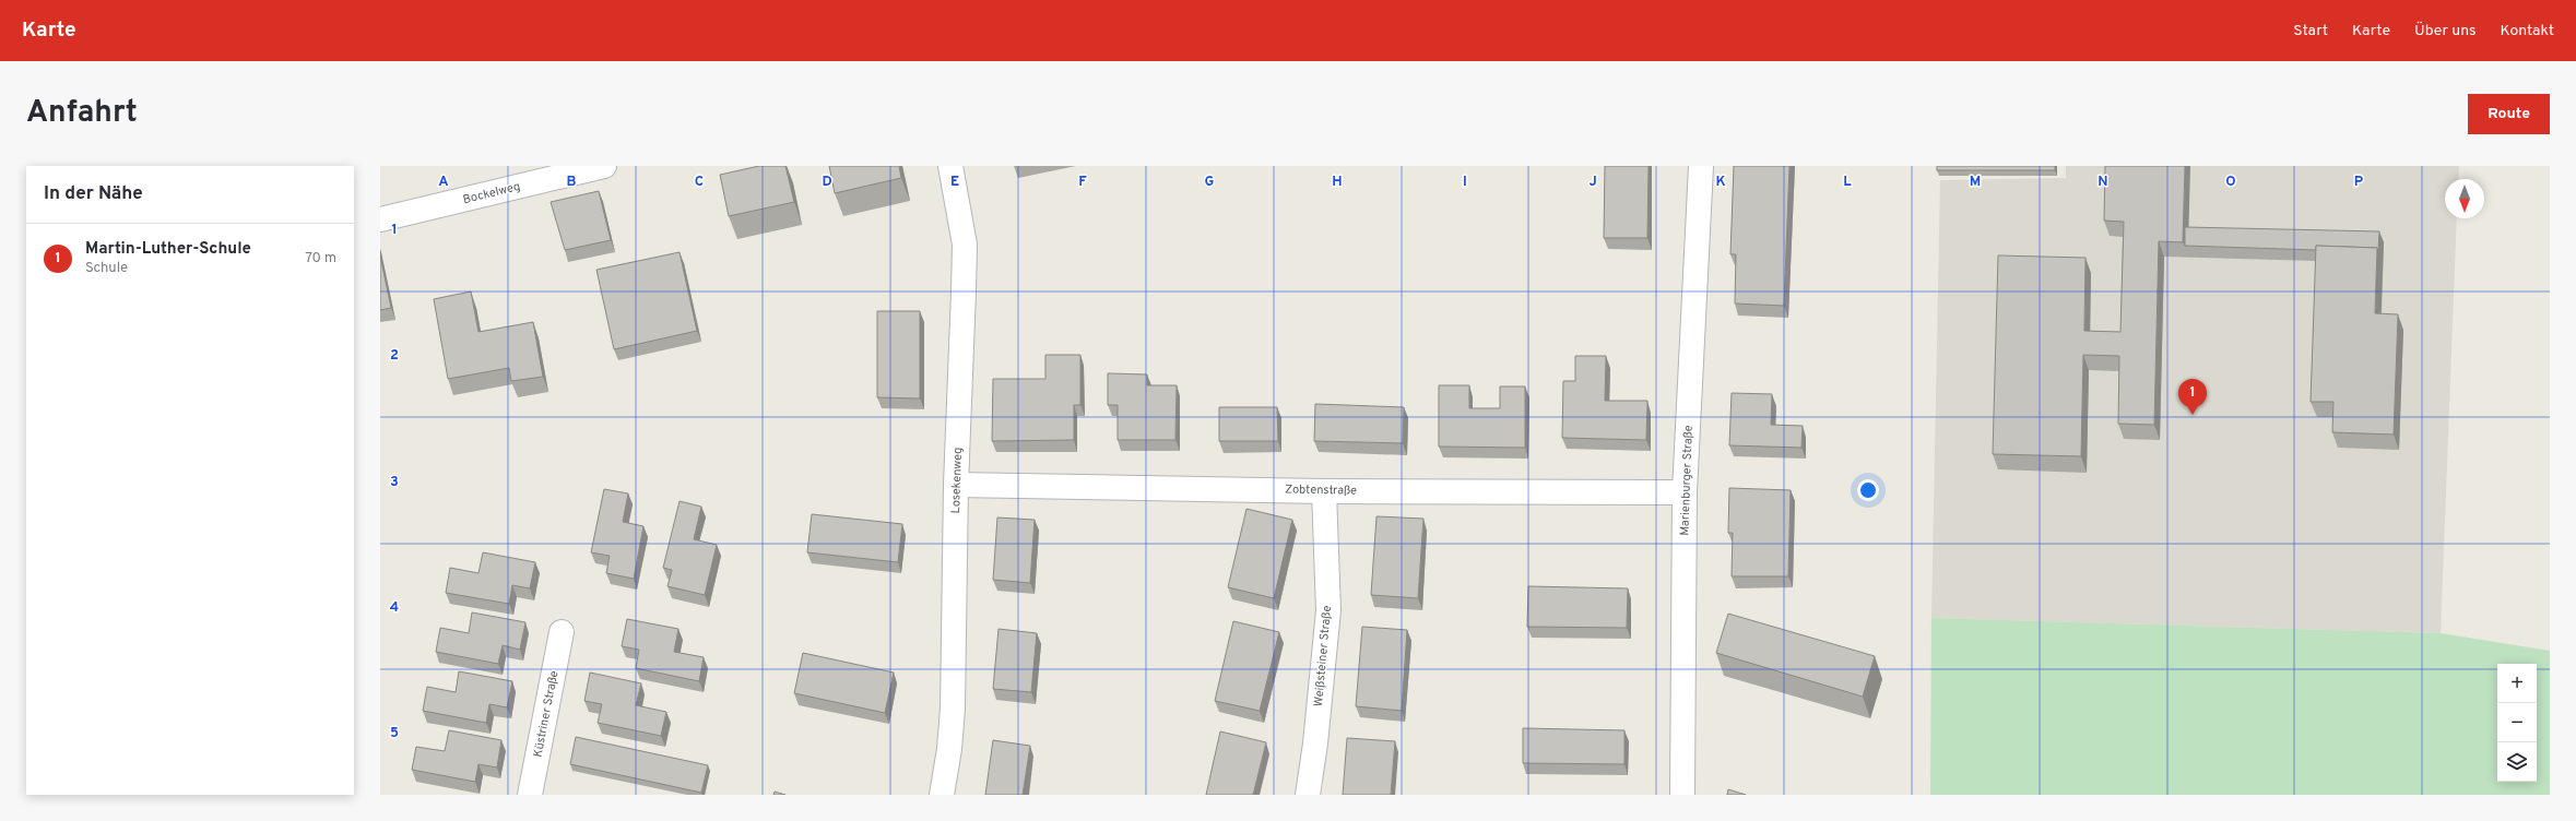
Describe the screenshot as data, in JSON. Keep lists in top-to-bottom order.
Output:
{
  "streets": {
    "street": [
      "Bockelweg",
      "Losekenweg",
      "Marienburger Straße",
      "Zobtenstraße",
      "Weißsteiner Straße",
      "Küstriner Straße"
    ]
  },
  "crossings": [
    ["Losekenweg", "Zobtenstraße"],
    ["Marienburger Straße", "Zobtenstraße"],
    ["Zobtenstraße", "Weißsteiner Straße"]
  ],
  "north": "bottom",
  "page": {
    "header": "Karte",
    "nav": [
      "Start",
      "Karte",
      "Über uns",
      "Kontakt"
    ],
    "title": "Anfahrt",
    "buttons": "Route",
    "heading": "In der Nähe",
    "list": [
      {
        "mark": "1",
        "name": "Martin-Luther-Schule",
        "note": "Schule",
        "value": "70 m"
      }
    ],
    "pins": "1",
    "map_buttons": ["+", "−"]
  },
  "grid": {
    "columns": [
      "A",
      "B",
      "C",
      "D",
      "E",
      "F",
      "G",
      "H",
      "I",
      "J",
      "K",
      "L",
      "M",
      "N",
      "O",
      "P"
    ],
    "rows": [
      "1",
      "2",
      "3",
      "4",
      "5"
    ]
  }
}
